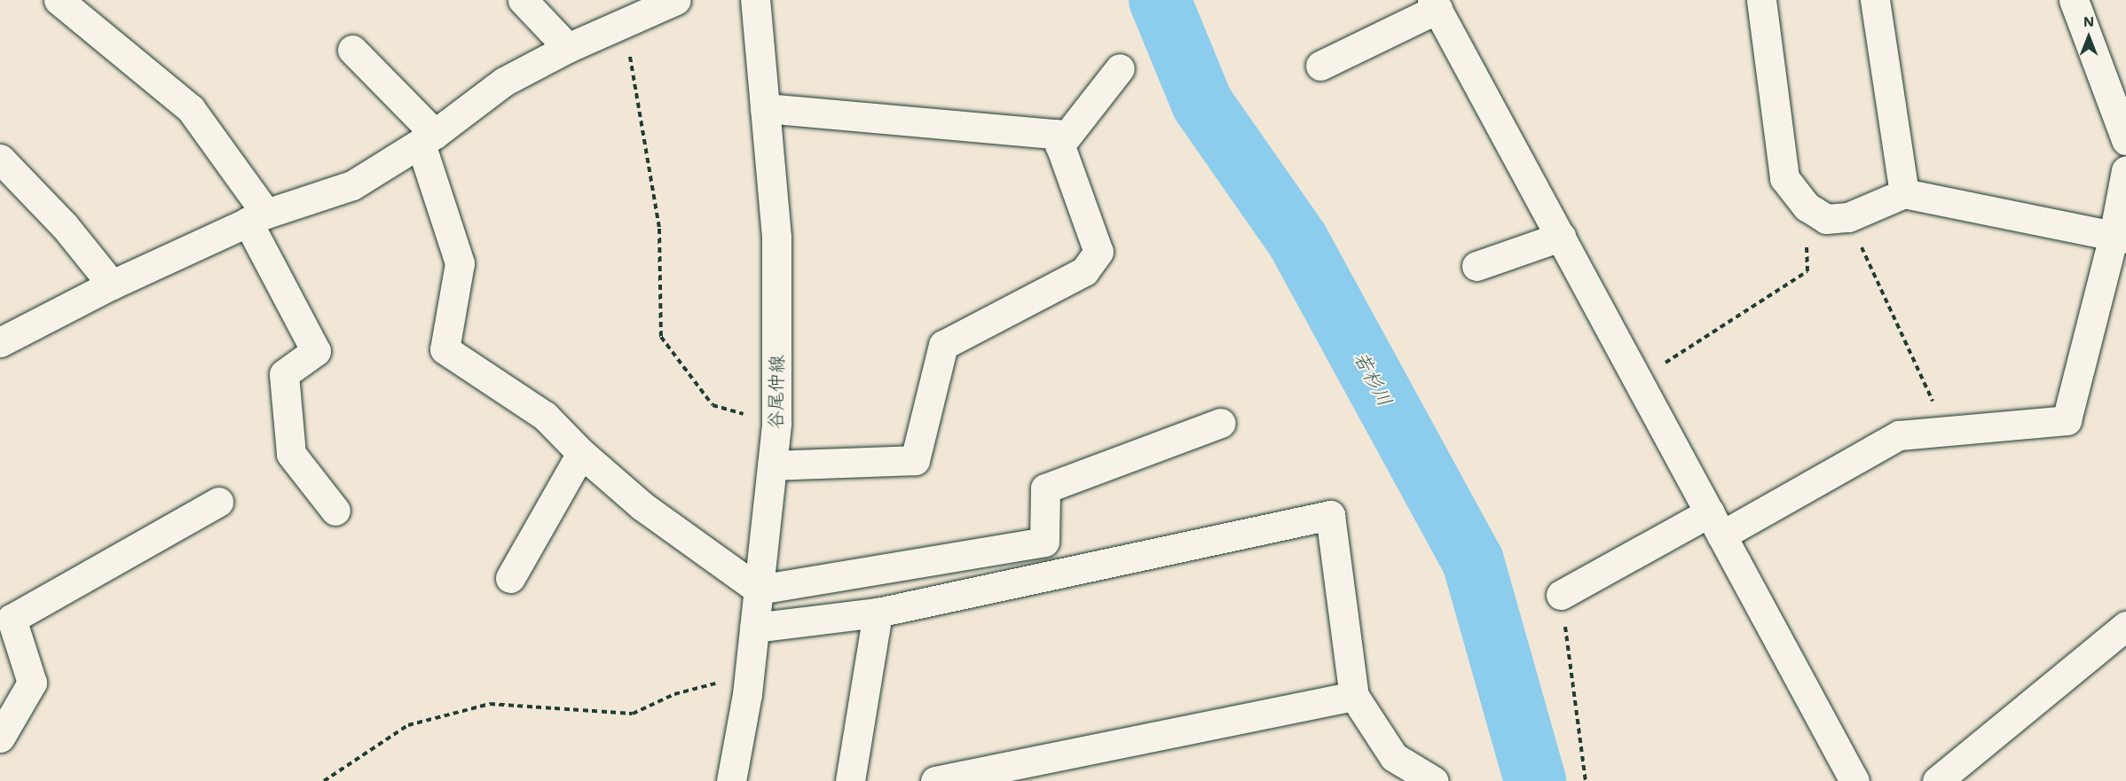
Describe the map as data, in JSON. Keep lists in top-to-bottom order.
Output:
{
  "streets": {
    "street": ["谷尾仲線"]
  },
  "water": ["若杉川"],
  "north": "top"
}
